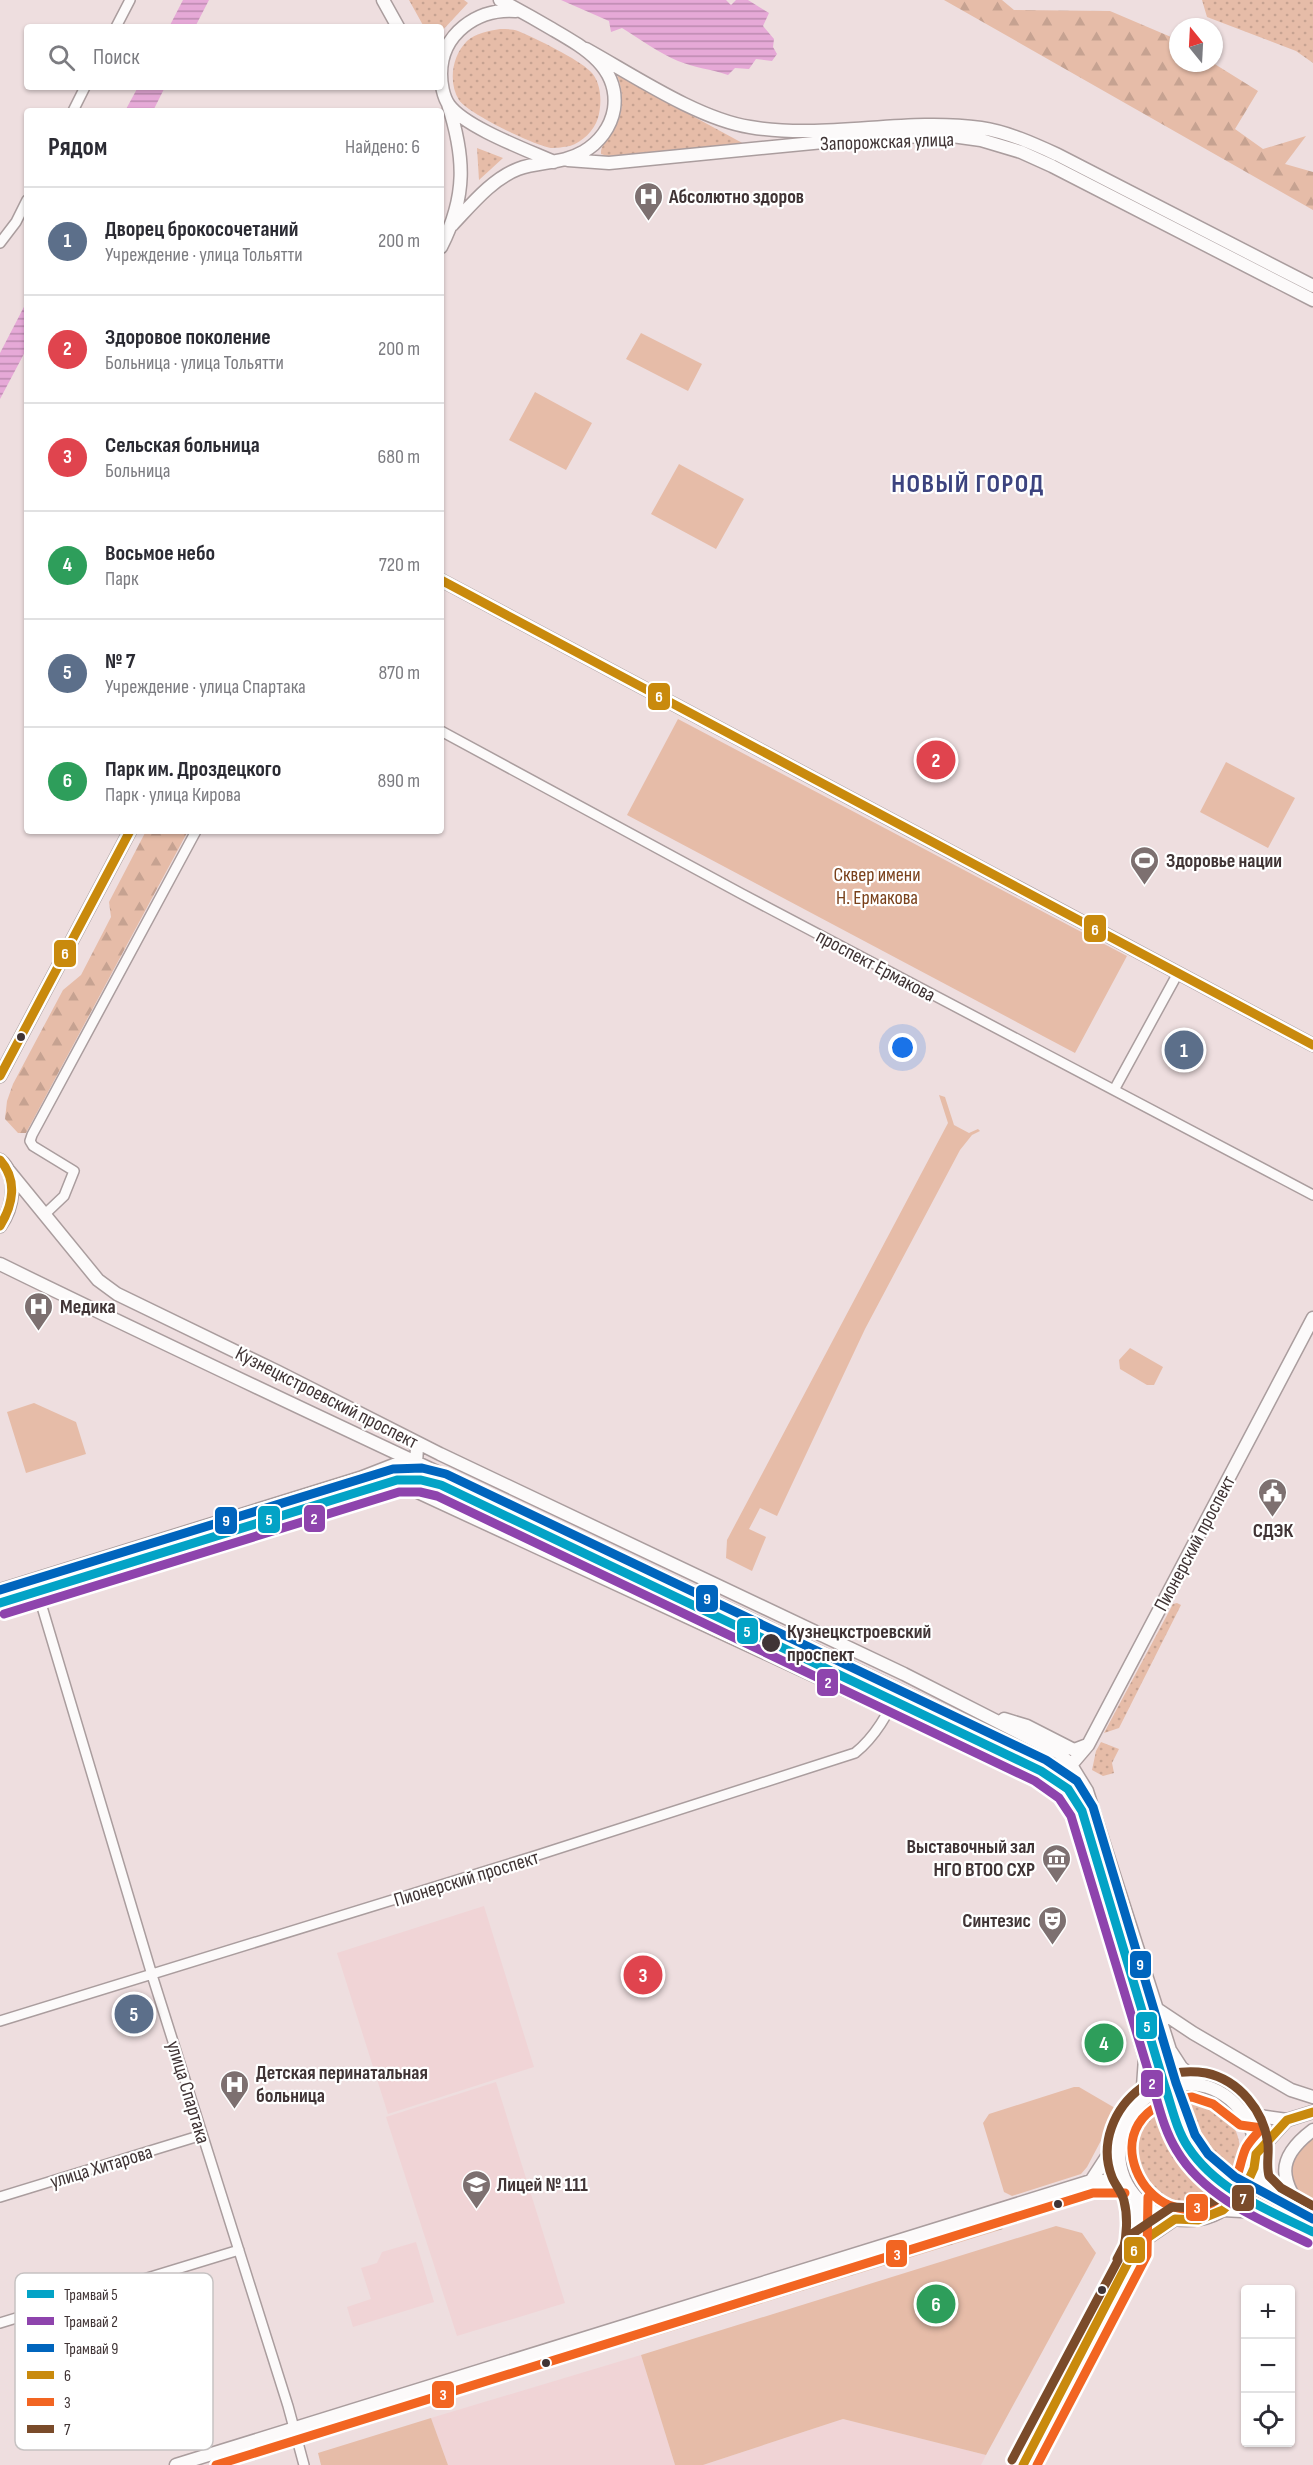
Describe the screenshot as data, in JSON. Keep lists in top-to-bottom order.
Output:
{
  "streets": {
    "main road": ["Запорожская улица", "Кузнецкстроевский проспект", "Пионерский проспект"],
    "street": ["проспект Ермакова", "улица Спартака", "улица Хитарова"]
  },
  "crossings": [
    ["Кузнецкстроевский проспект", "Пионерский проспект"],
    ["Пионерский проспект", "улица Спартака"],
    ["улица Спартака", "улица Хитарова"]
  ],
  "districts": ["НОВЫЙ ГОРОД"],
  "parks": ["Сквер имени Н. Ермакова"],
  "places": {
    "hospital": ["Абсолютно здоров", "Медика", "Детская перинатальная больница"],
    "sports": ["Здоровье нации"],
    "public building": ["СДЭК"],
    "other": ["Кузнецкстроевский проспект"],
    "museum": ["Выставочный зал НГО ВТОО СХР"],
    "theatre": ["Синтезис"],
    "school or university": ["Лицей № 111"]
  },
  "lines": [
    "transit line 6",
    "tram line 9",
    "tram line 5",
    "tram line 2",
    "transit line 7",
    "transit line 3"
  ],
  "legend": [
    "Трамвай 5",
    "Трамвай 2",
    "Трамвай 9",
    "6",
    "3",
    "7"
  ],
  "north": "top",
  "page": {
    "search": "Поиск",
    "heading": ["Рядом", "Найдено: 6"],
    "list": [
      {
        "mark": "1",
        "name": "Дворец брокосочетаний",
        "note": "Учреждение · улица Тольятти",
        "value": "200 m"
      },
      {
        "mark": "2",
        "name": "Здоровое поколение",
        "note": "Больница · улица Тольятти",
        "value": "200 m"
      },
      {
        "mark": "3",
        "name": "Сельская больница",
        "note": "Больница",
        "value": "680 m"
      },
      {
        "mark": "4",
        "name": "Восьмое небо",
        "note": "Парк",
        "value": "720 m"
      },
      {
        "mark": "5",
        "name": "№ 7",
        "note": "Учреждение · улица Спартака",
        "value": "870 m"
      },
      {
        "mark": "6",
        "name": "Парк им. Дроздецкого",
        "note": "Парк · улица Кирова",
        "value": "890 m"
      }
    ],
    "pins": [
      "2",
      "1",
      "3",
      "5",
      "4",
      "6"
    ],
    "map_buttons": ["+", "−"]
  }
}
